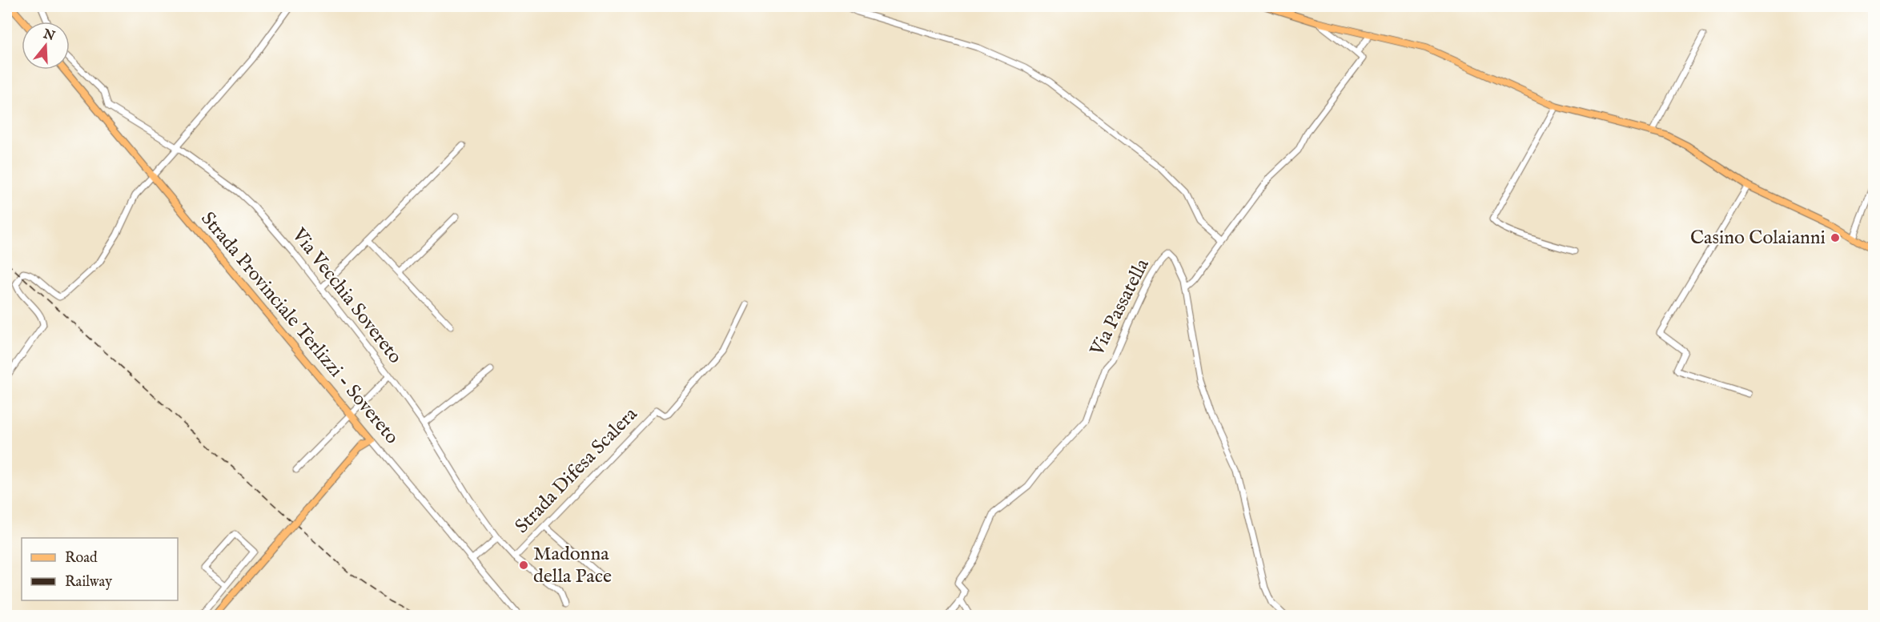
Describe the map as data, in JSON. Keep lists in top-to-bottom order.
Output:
{
  "streets": {
    "main road": ["Strada Provinciale Terlizzi - Sovereto"],
    "street": ["Via Vecchia Sovereto", "Via Passatella", "Strada Difesa Scalera"]
  },
  "crossings": [
    ["Via Vecchia Sovereto", "Strada Difesa Scalera"]
  ],
  "places": ["Casino Colaianni", "Madonna della Pace"],
  "legend": ["Road", "Railway"],
  "north": "top"
}
